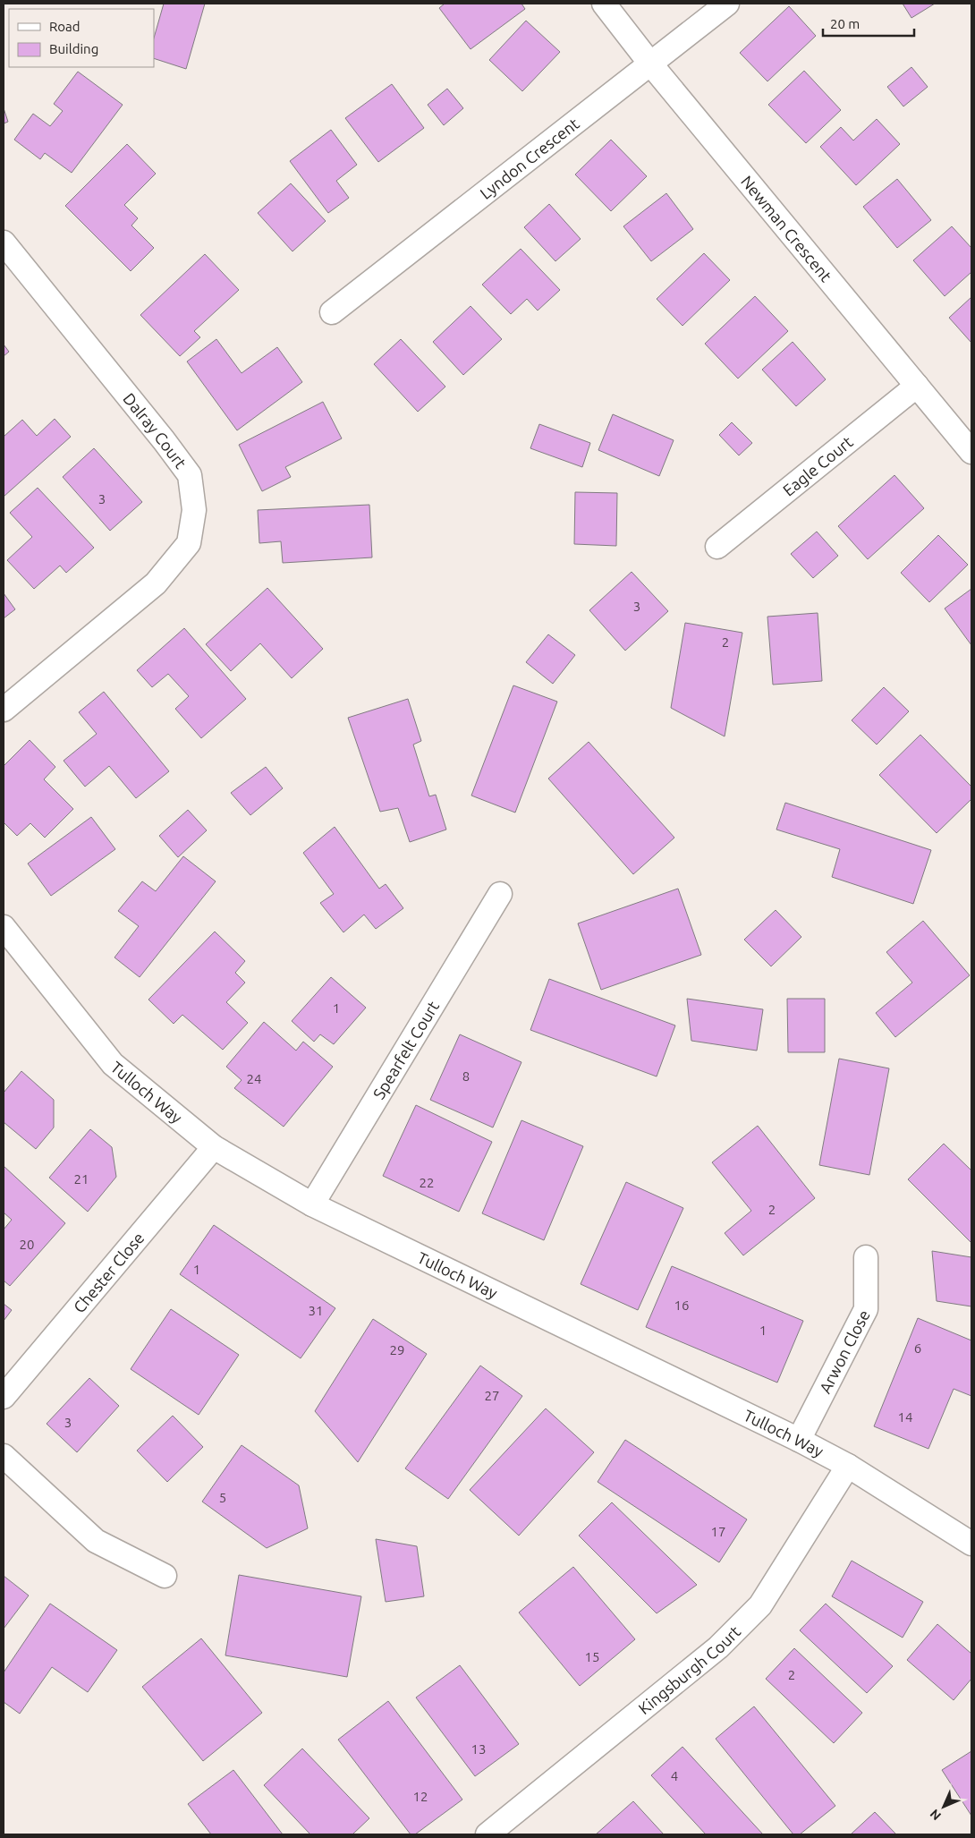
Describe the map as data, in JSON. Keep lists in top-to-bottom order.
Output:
{
  "streets": {
    "street": [
      "Lyndon Crescent",
      "Newman Crescent",
      "Dalray Court",
      "Eagle Court",
      "Spearfelt Court",
      "Tulloch Way",
      "Chester Close",
      "Arwon Close",
      "Kingsburgh Court"
    ]
  },
  "crossings": [
    ["Lyndon Crescent", "Newman Crescent"],
    ["Newman Crescent", "Eagle Court"],
    ["Spearfelt Court", "Tulloch Way"],
    ["Tulloch Way", "Chester Close"],
    ["Tulloch Way", "Arwon Close"],
    ["Tulloch Way", "Kingsburgh Court"]
  ],
  "house_numbers": [
    "3",
    "3",
    "2",
    "1",
    "8",
    "24",
    "21",
    "22",
    "2",
    "20",
    "1",
    "16",
    "31",
    "1",
    "6",
    "29",
    "27",
    "14",
    "3",
    "5",
    "17",
    "15",
    "2",
    "13",
    "4",
    "12"
  ],
  "legend": ["Road", "Building"],
  "scale_bar": "20 m",
  "north": "bottom left"
}
